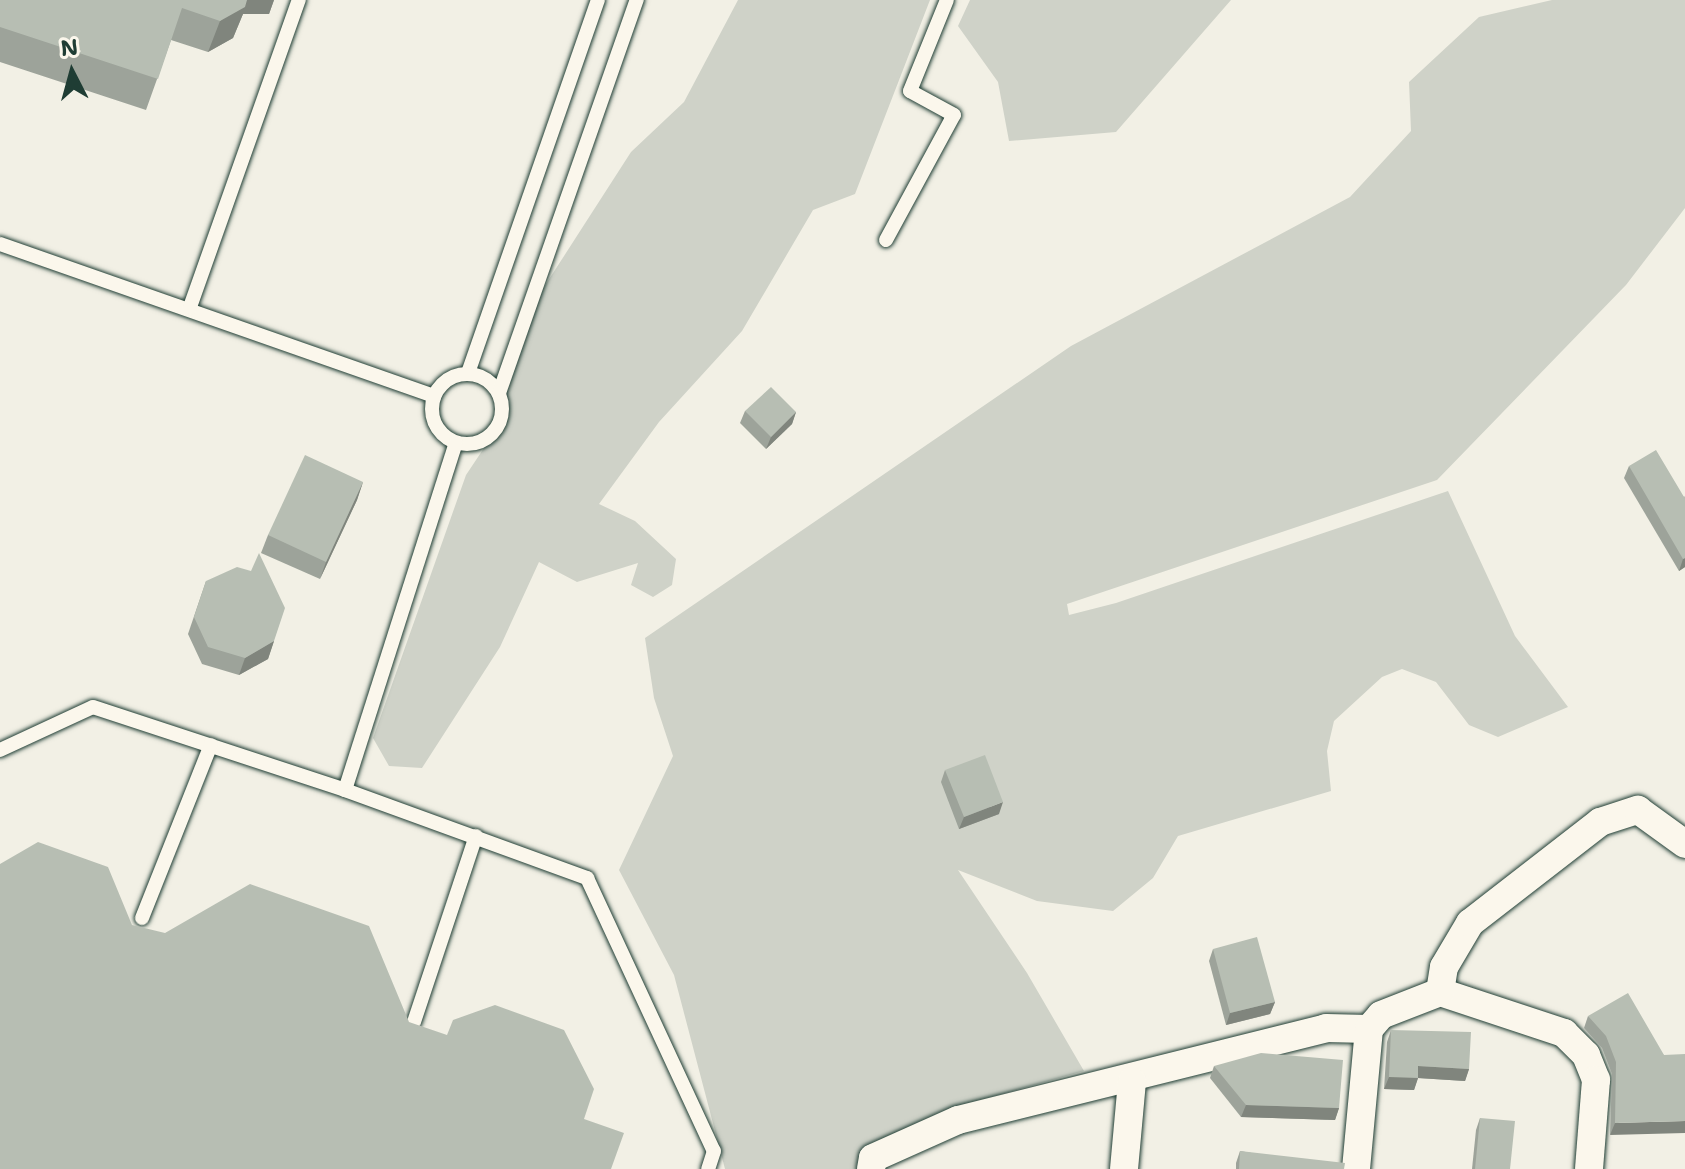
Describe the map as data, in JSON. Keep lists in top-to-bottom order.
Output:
{
  "north": "top"
}
